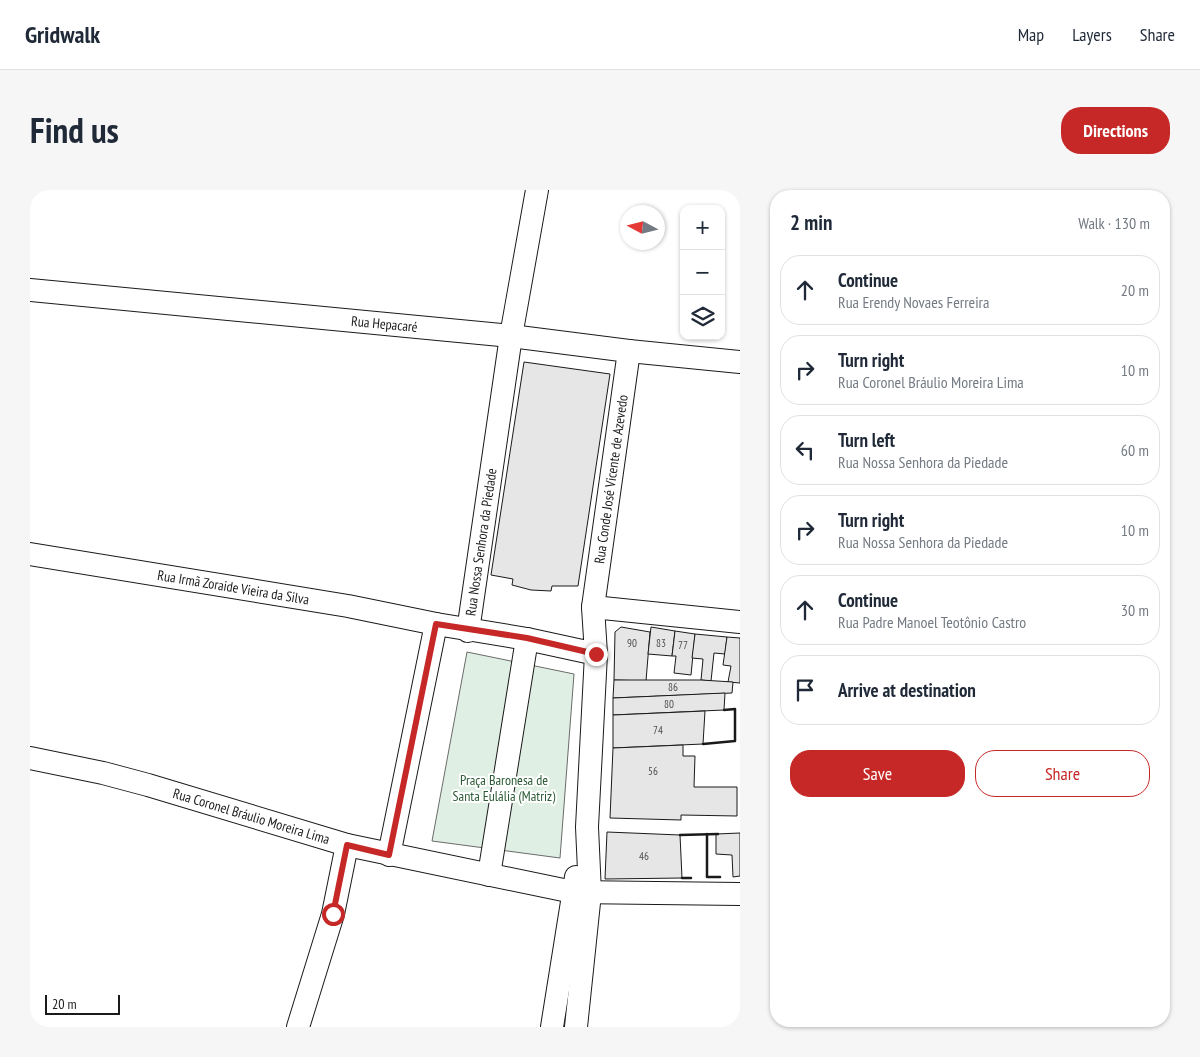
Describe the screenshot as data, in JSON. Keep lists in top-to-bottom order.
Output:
{
  "streets": {
    "street": [
      "Rua Hepacaré",
      "Rua Conde José Vicente de Azevedo",
      "Rua Nossa Senhora da Piedade",
      "Rua Irmã Zoraide Vieira da Silva",
      "Rua Coronel Bráulio Moreira Lima"
    ]
  },
  "crossings": [
    ["Rua Hepacaré", "Rua Conde José Vicente de Azevedo"],
    ["Rua Hepacaré", "Rua Nossa Senhora da Piedade"],
    ["Rua Nossa Senhora da Piedade", "Rua Irmã Zoraide Vieira da Silva"]
  ],
  "parks": ["Praça Baronesa de Santa Eulália (Matriz)"],
  "house_numbers": [
    "90",
    "83",
    "77",
    "86",
    "80",
    "74",
    "56",
    "46"
  ],
  "scale_bar": "20 m",
  "north": "left",
  "page": {
    "header": "Gridwalk",
    "nav": ["Map", "Layers", "Share"],
    "title": "Find us",
    "buttons": [
      "Directions",
      ["Save", "Share"]
    ],
    "heading": ["2 min", "Walk · 130 m"],
    "map_buttons": ["+", "−"],
    "list": [
      ["Continue", "Rua Erendy Novaes Ferreira", "20 m"],
      ["Turn right", "Rua Coronel Bráulio Moreira Lima", "10 m"],
      ["Turn left", "Rua Nossa Senhora da Piedade", "60 m"],
      ["Turn right", "Rua Nossa Senhora da Piedade", "10 m"],
      ["Continue", "Rua Padre Manoel Teotônio Castro", "30 m"],
      "Arrive at destination"
    ],
    "scale": "20 m"
  }
}
